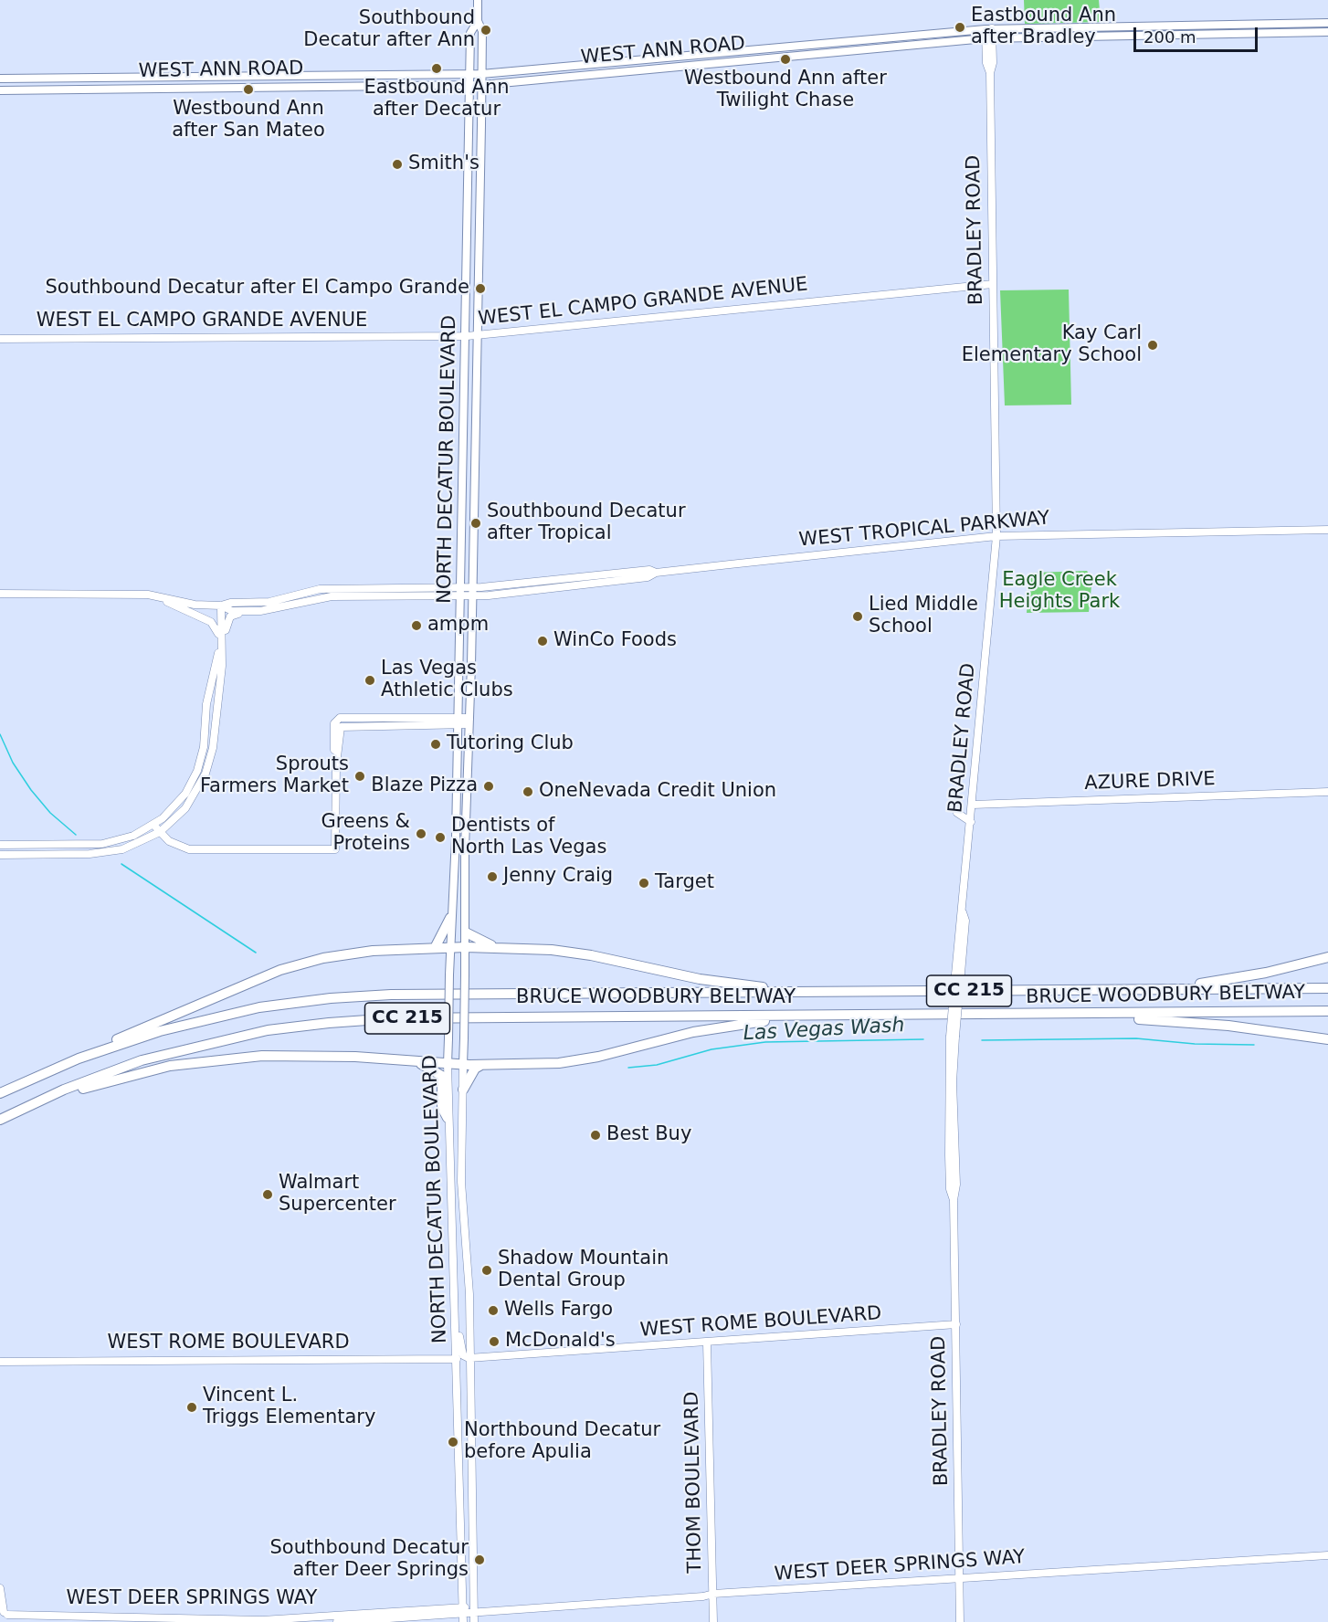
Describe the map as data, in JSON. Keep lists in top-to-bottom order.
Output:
{
  "streets": {
    "highway": ["CC 215", "BRUCE WOODBURY BELTWAY"],
    "main road": ["WEST ANN ROAD", "NORTH DECATUR BOULEVARD"],
    "street": [
      "BRADLEY ROAD",
      "WEST EL CAMPO GRANDE AVENUE",
      "WEST TROPICAL PARKWAY",
      "AZURE DRIVE",
      "WEST ROME BOULEVARD",
      "THOM BOULEVARD",
      "WEST DEER SPRINGS WAY"
    ]
  },
  "crossings": [
    ["WEST ANN ROAD", "BRADLEY ROAD"],
    ["WEST ANN ROAD", "NORTH DECATUR BOULEVARD"],
    ["BRADLEY ROAD", "WEST EL CAMPO GRANDE AVENUE"],
    ["BRADLEY ROAD", "WEST TROPICAL PARKWAY"],
    ["BRADLEY ROAD", "AZURE DRIVE"],
    ["BRADLEY ROAD", "WEST ROME BOULEVARD"],
    ["BRADLEY ROAD", "WEST DEER SPRINGS WAY"],
    ["WEST EL CAMPO GRANDE AVENUE", "NORTH DECATUR BOULEVARD"],
    ["NORTH DECATUR BOULEVARD", "WEST TROPICAL PARKWAY"],
    ["NORTH DECATUR BOULEVARD", "WEST ROME BOULEVARD"],
    ["NORTH DECATUR BOULEVARD", "WEST DEER SPRINGS WAY"],
    ["WEST ROME BOULEVARD", "THOM BOULEVARD"],
    ["THOM BOULEVARD", "WEST DEER SPRINGS WAY"]
  ],
  "water": ["Las Vegas Wash"],
  "parks": ["Eagle Creek Heights Park"],
  "places": [
    "Eastbound Ann after Bradley",
    "Southbound Decatur after Ann",
    "Westbound Ann after Twilight Chase",
    "Eastbound Ann after Decatur",
    "Westbound Ann after San Mateo",
    "Smith's",
    "Southbound Decatur after El Campo Grande",
    "Kay Carl Elementary School",
    "Southbound Decatur after Tropical",
    "Lied Middle School",
    "ampm",
    "WinCo Foods",
    "Las Vegas Athletic Clubs",
    "Tutoring Club",
    "Sprouts Farmers Market",
    "Blaze Pizza",
    "OneNevada Credit Union",
    "Greens & Proteins",
    "Dentists of North Las Vegas",
    "Jenny Craig",
    "Target",
    "Best Buy",
    "Walmart Supercenter",
    "Shadow Mountain Dental Group",
    "Wells Fargo",
    "McDonald's",
    "Vincent L. Triggs Elementary",
    "Northbound Decatur before Apulia",
    "Southbound Decatur after Deer Springs"
  ],
  "scale_bar": "200 m"
}
